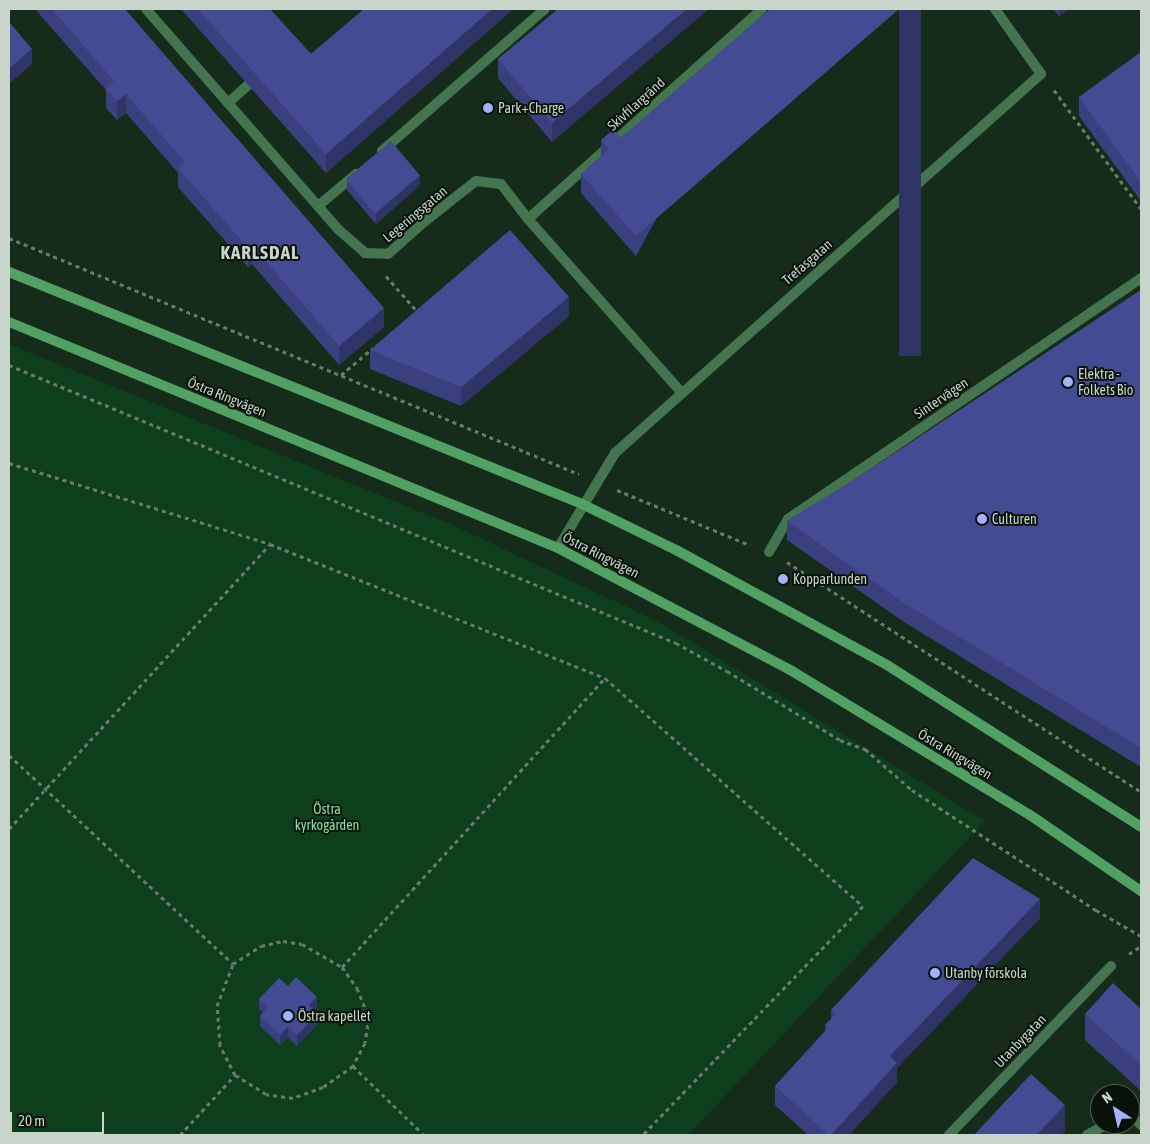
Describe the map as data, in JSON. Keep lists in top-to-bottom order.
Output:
{
  "streets": {
    "main road": ["Östra Ringvägen"],
    "street": [
      "Skivfilargränd",
      "Legeringsgatan",
      "Trefasgatan",
      "Sintervägen",
      "Utanbygatan"
    ]
  },
  "crossings": [
    ["Skivfilargränd", "Legeringsgatan"],
    ["Legeringsgatan", "Trefasgatan"],
    ["Trefasgatan", "Östra Ringvägen"]
  ],
  "districts": ["KARLSDAL"],
  "parks": ["Östra kyrkogården"],
  "places": [
    "Park+Charge",
    "Elektra - Folkets Bio",
    "Culturen",
    "Kopparlunden",
    "Utanby förskola",
    "Östra kapellet"
  ],
  "scale_bar": "20 m",
  "north": "top left"
}
